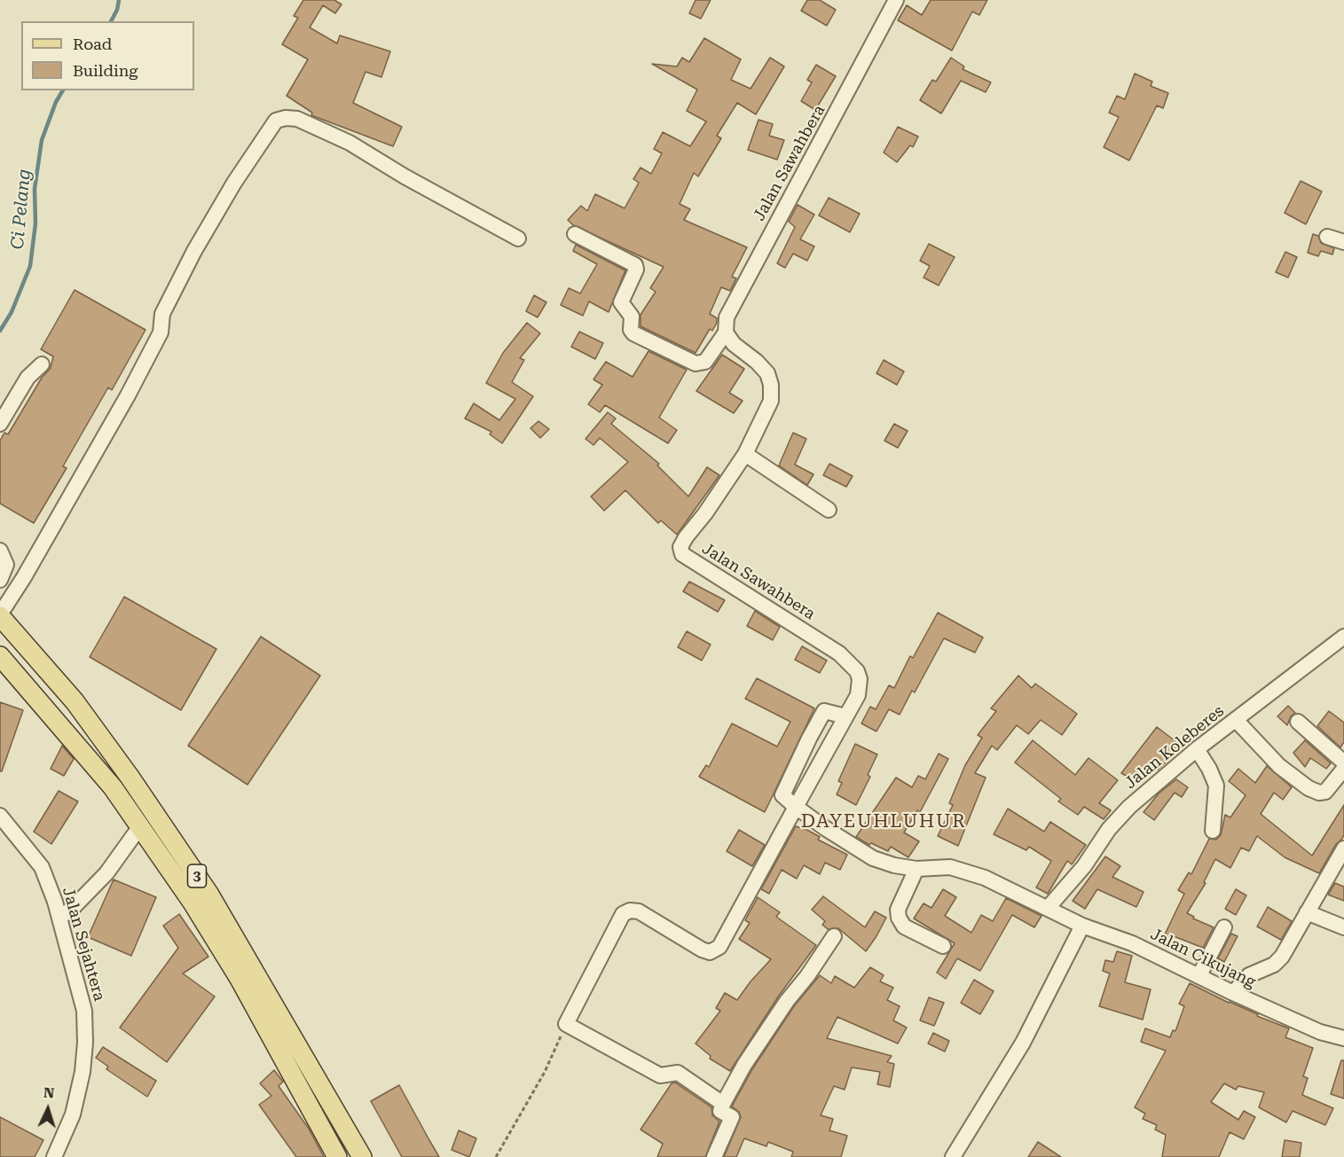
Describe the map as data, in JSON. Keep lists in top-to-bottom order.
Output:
{
  "streets": {
    "main road": ["3"],
    "street": [
      "Jalan Sawahbera",
      "Jalan Koleberes",
      "Jalan Sejahtera",
      "Jalan Cikujang"
    ]
  },
  "crossings": [
    ["Jalan Koleberes", "Jalan Cikujang"]
  ],
  "districts": ["DAYEUHLUHUR"],
  "water": ["Ci Pelang"],
  "legend": ["Road", "Building"],
  "north": "top"
}
